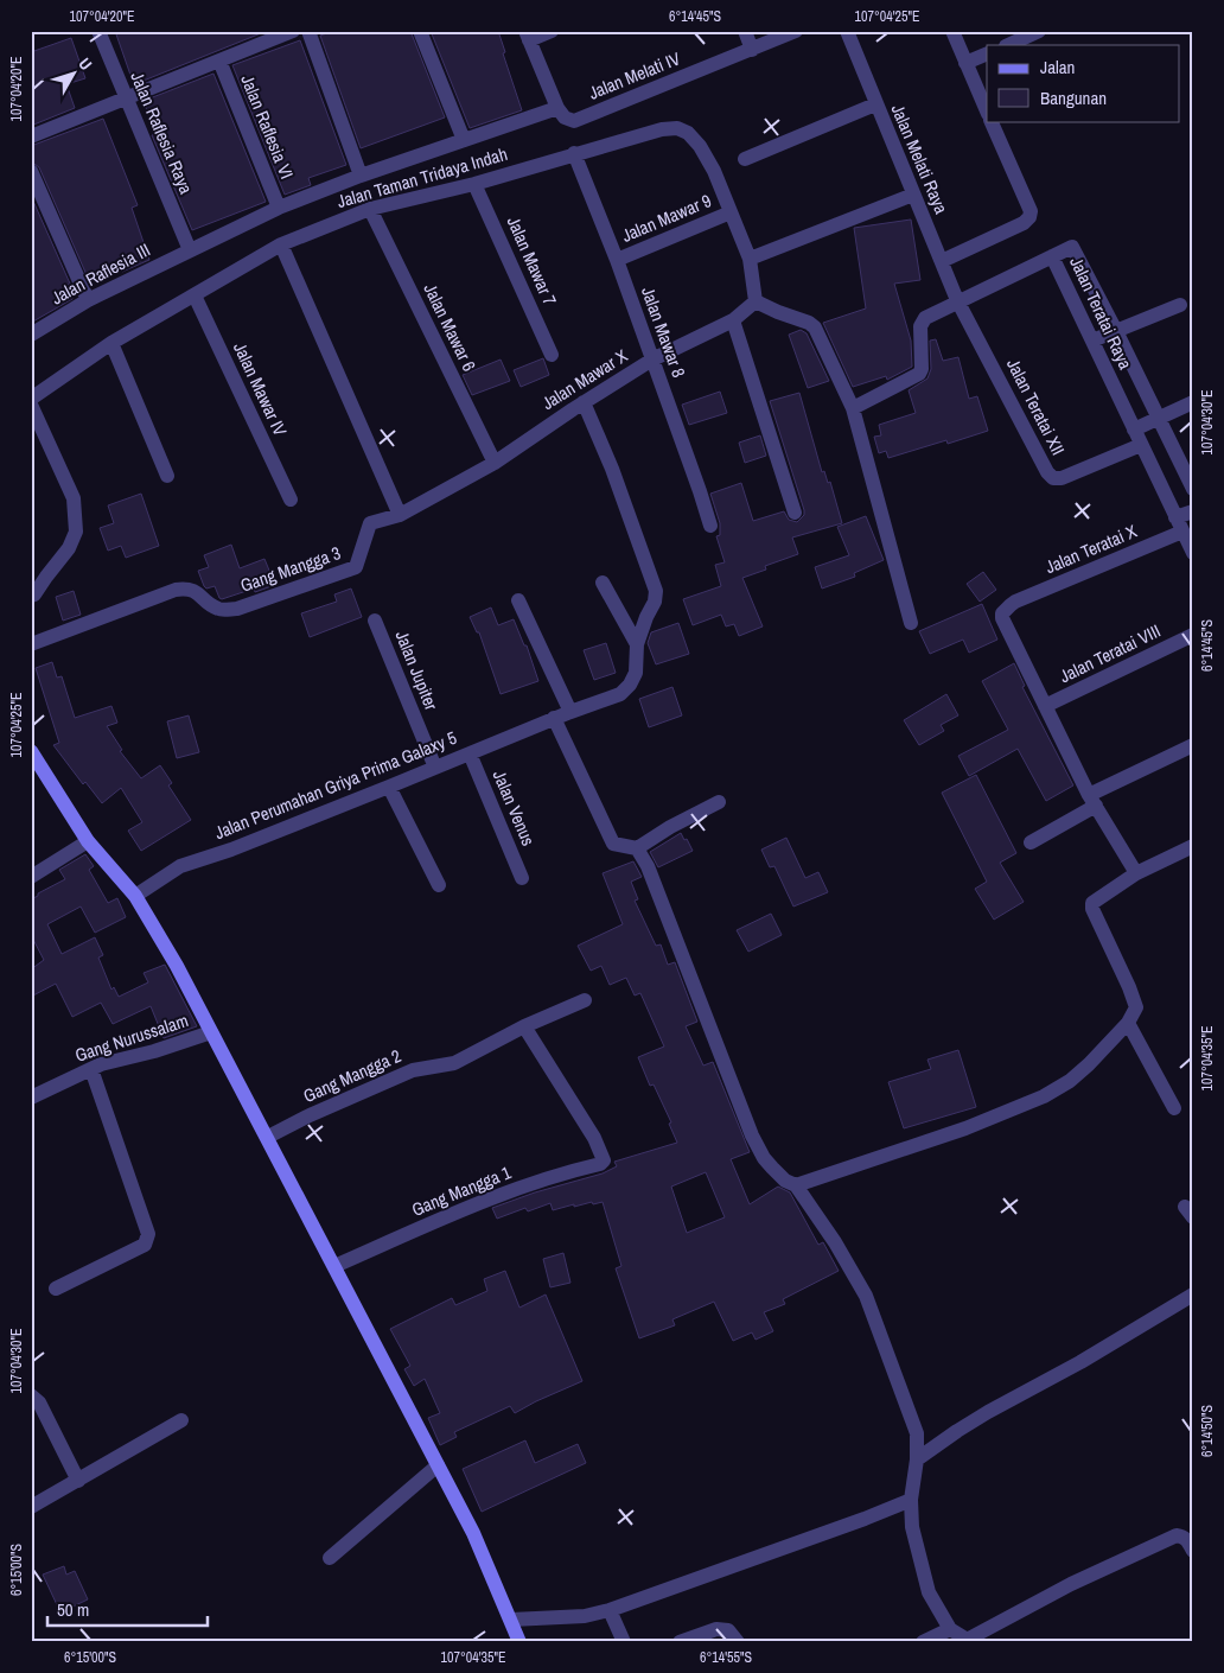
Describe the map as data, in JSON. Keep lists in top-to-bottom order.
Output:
{
  "streets": {
    "street": [
      "Jalan Melati IV",
      "Jalan Raflesia VI",
      "Jalan Raflesia Raya",
      "Jalan Melati Raya",
      "Jalan Taman Tridaya Indah",
      "Jalan Mawar 9",
      "Jalan Mawar 7",
      "Jalan Raflesia III",
      "Jalan Teratai Raya",
      "Jalan Mawar 6",
      "Jalan Mawar 8",
      "Jalan Mawar X",
      "Jalan Mawar IV",
      "Jalan Teratai XII",
      "Jalan Teratai X",
      "Gang Mangga 3",
      "Jalan Teratai VIII",
      "Jalan Jupiter",
      "Jalan Perumahan Griya Prima Galaxy 5",
      "Jalan Venus",
      "Gang Nurussalam",
      "Gang Mangga 2",
      "Gang Mangga 1"
    ]
  },
  "crossings": [
    ["Jalan Melati IV", "Jalan Raflesia III"],
    ["Jalan Raflesia VI", "Jalan Raflesia III"],
    ["Jalan Raflesia Raya", "Jalan Raflesia III"],
    ["Jalan Melati Raya", "Jalan Teratai XII"],
    ["Jalan Taman Tridaya Indah", "Jalan Mawar 9"],
    ["Jalan Taman Tridaya Indah", "Jalan Mawar 7"],
    ["Jalan Taman Tridaya Indah", "Jalan Mawar 6"],
    ["Jalan Taman Tridaya Indah", "Jalan Mawar 8"],
    ["Jalan Taman Tridaya Indah", "Jalan Mawar IV"],
    ["Jalan Mawar 9", "Jalan Mawar 8"],
    ["Jalan Teratai Raya", "Jalan Teratai XII"],
    ["Jalan Teratai Raya", "Jalan Teratai X"],
    ["Jalan Mawar 6", "Jalan Mawar X"],
    ["Jalan Mawar 8", "Jalan Mawar X"],
    ["Jalan Mawar X", "Gang Mangga 3"],
    ["Jalan Teratai X", "Jalan Teratai VIII"],
    ["Jalan Jupiter", "Jalan Perumahan Griya Prima Galaxy 5"],
    ["Jalan Perumahan Griya Prima Galaxy 5", "Jalan Venus"],
    ["Gang Mangga 2", "Gang Mangga 1"]
  ],
  "legend": ["Jalan", "Bangunan"],
  "scale_bar": "50 m",
  "north": "top right",
  "coordinates": [
    "107°04'20\"E",
    "6°14'45\"S",
    "107°04'25\"E",
    "107°04'30\"E",
    "107°04'35\"E",
    "6°14'50\"S",
    "6°15'00\"S",
    "6°14'55\"S"
  ]
}
